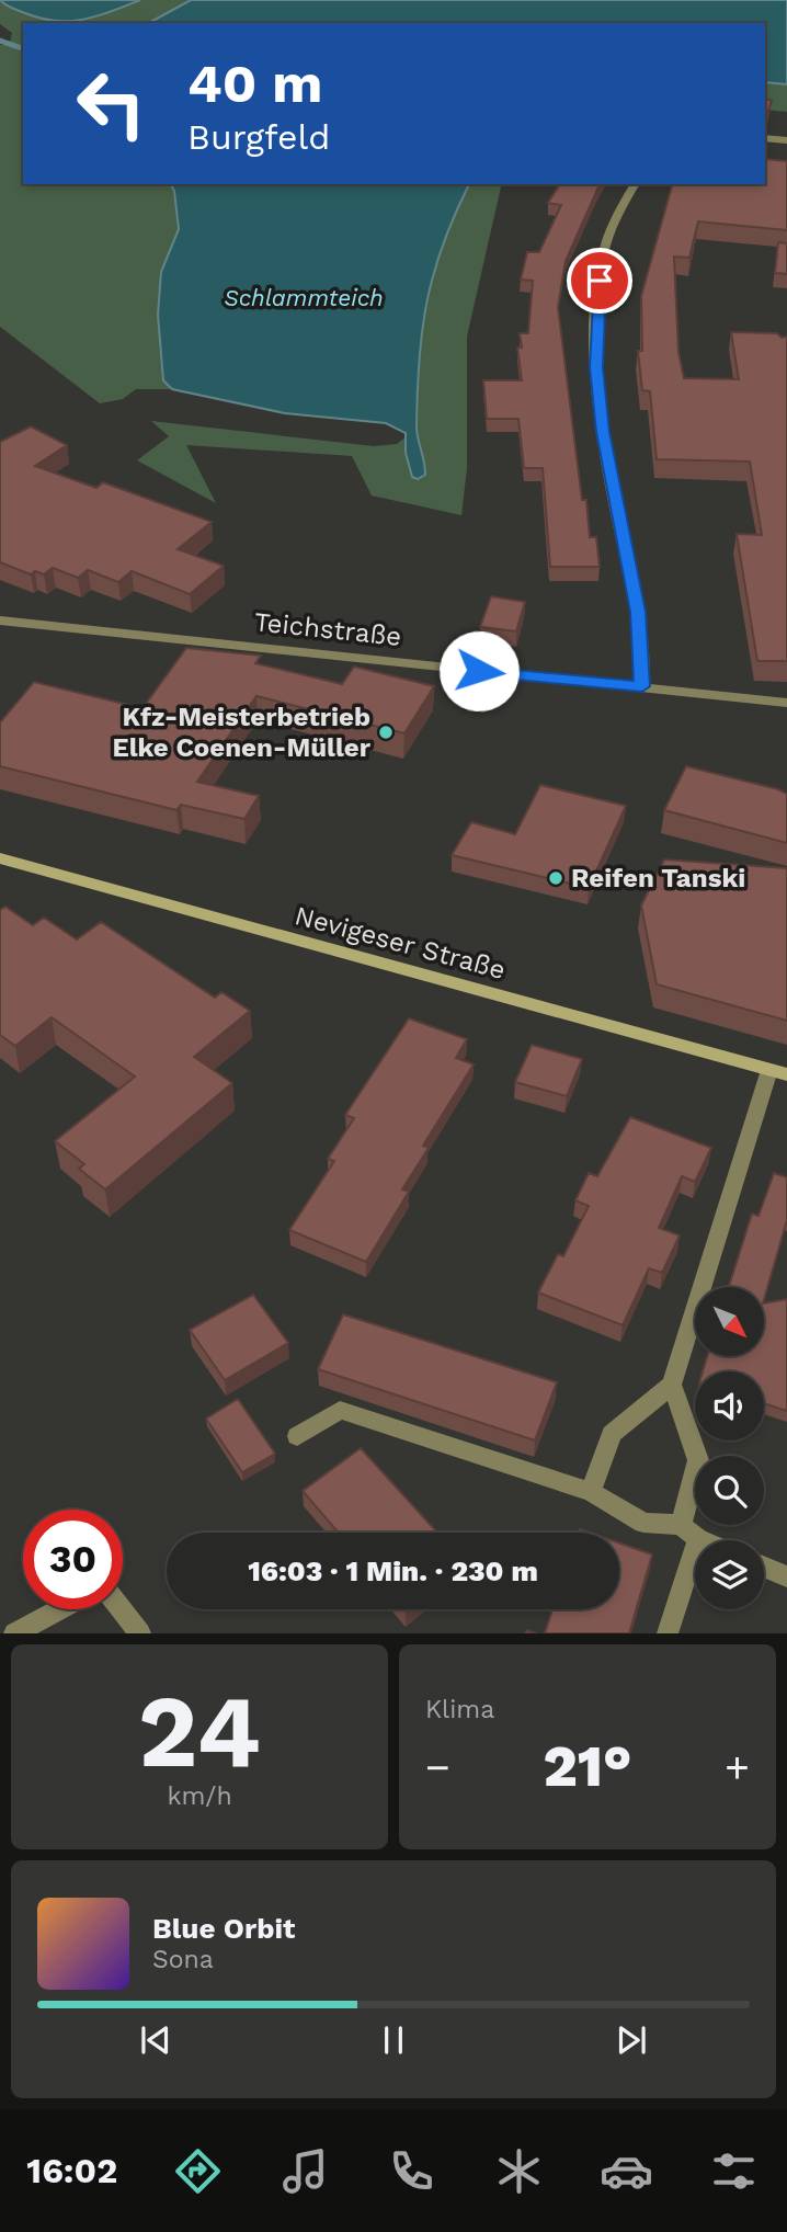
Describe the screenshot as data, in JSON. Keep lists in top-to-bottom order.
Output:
{
  "streets": {
    "main road": ["Nevigeser Straße"],
    "street": ["Teichstraße"]
  },
  "water": ["Schlammteich"],
  "places": ["Kfz-Meisterbetrieb Elke Coenen-Müller", "Reifen Tanski"],
  "north": "bottom right",
  "page": {
    "turn": ["40 m", "Burgfeld"],
    "limit": "30",
    "trip": "16:03 · 1 Min. · 230 m",
    "tile": [
      ["24", "km/h"],
      "Klima"
    ],
    "heat": ["−", "21°", "+"],
    "song": ["Blue Orbit", "Sona"],
    "tabs": "16:02"
  }
}
